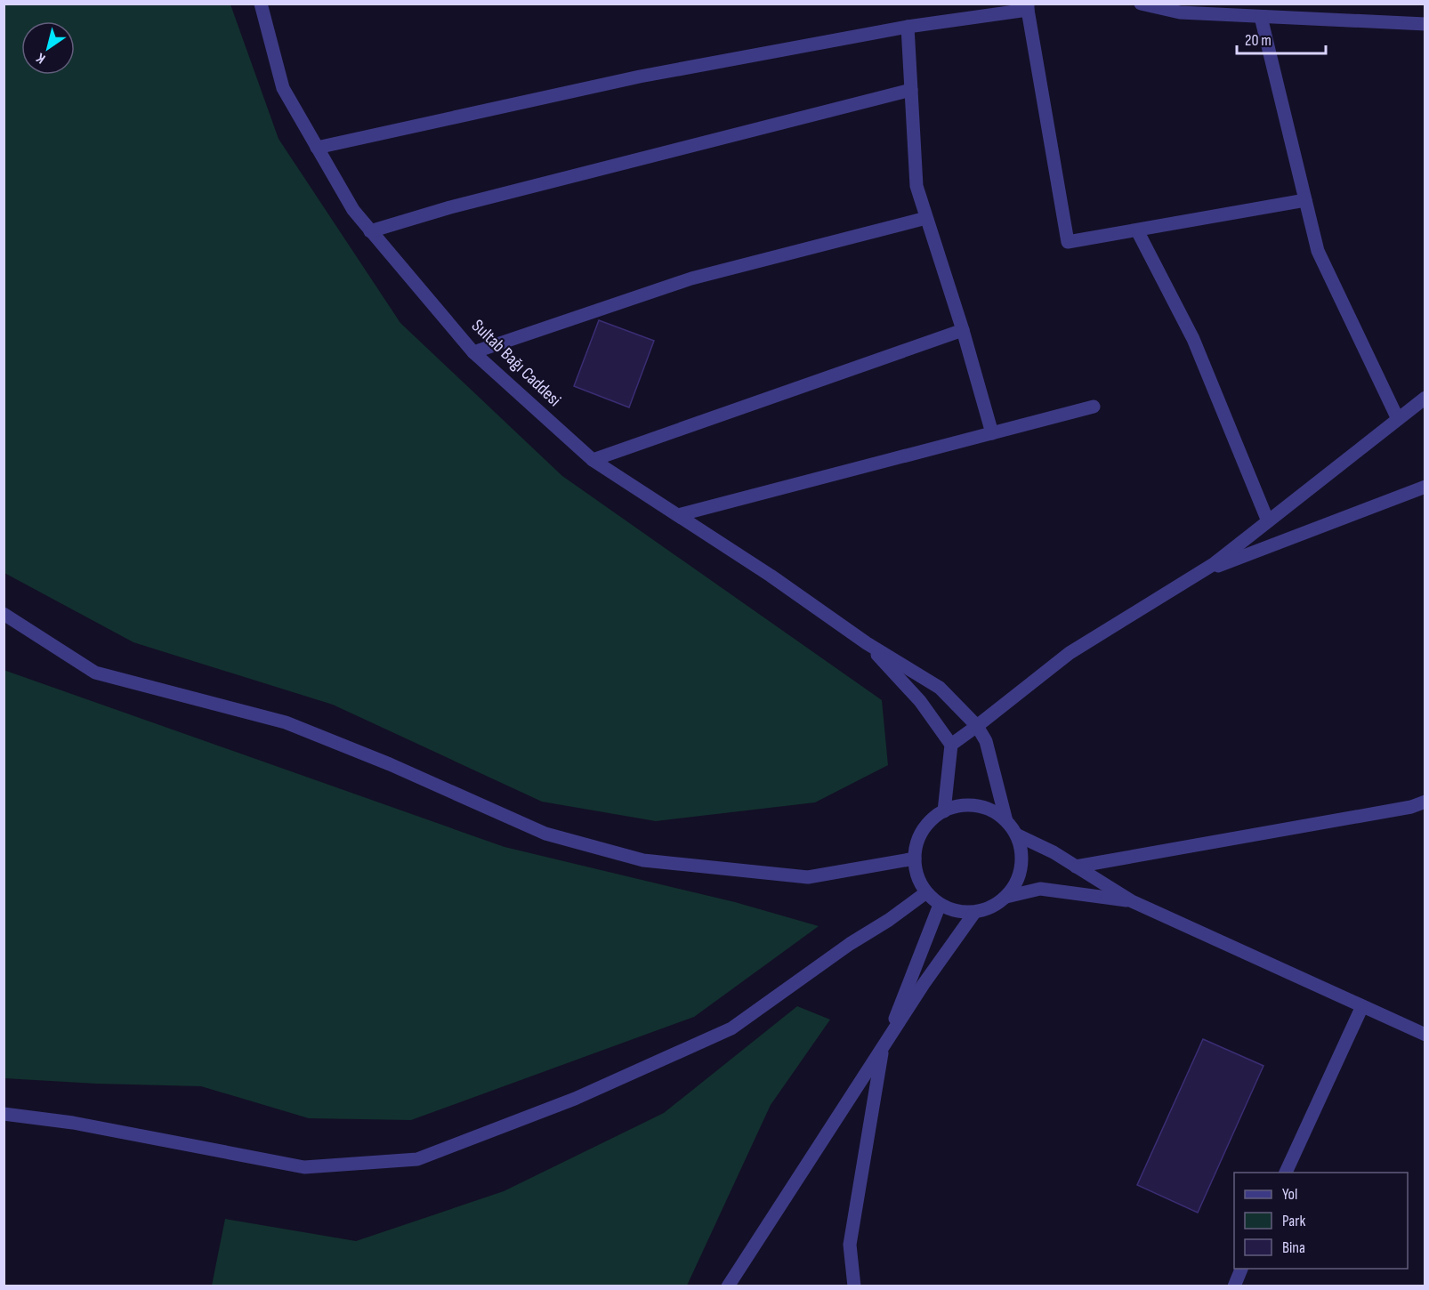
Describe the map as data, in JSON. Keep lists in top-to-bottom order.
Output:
{
  "streets": {
    "street": ["Sultab Bağı Caddesi"]
  },
  "legend": ["Yol", "Park", "Bina"],
  "scale_bar": "20 m",
  "north": "bottom left"
}
